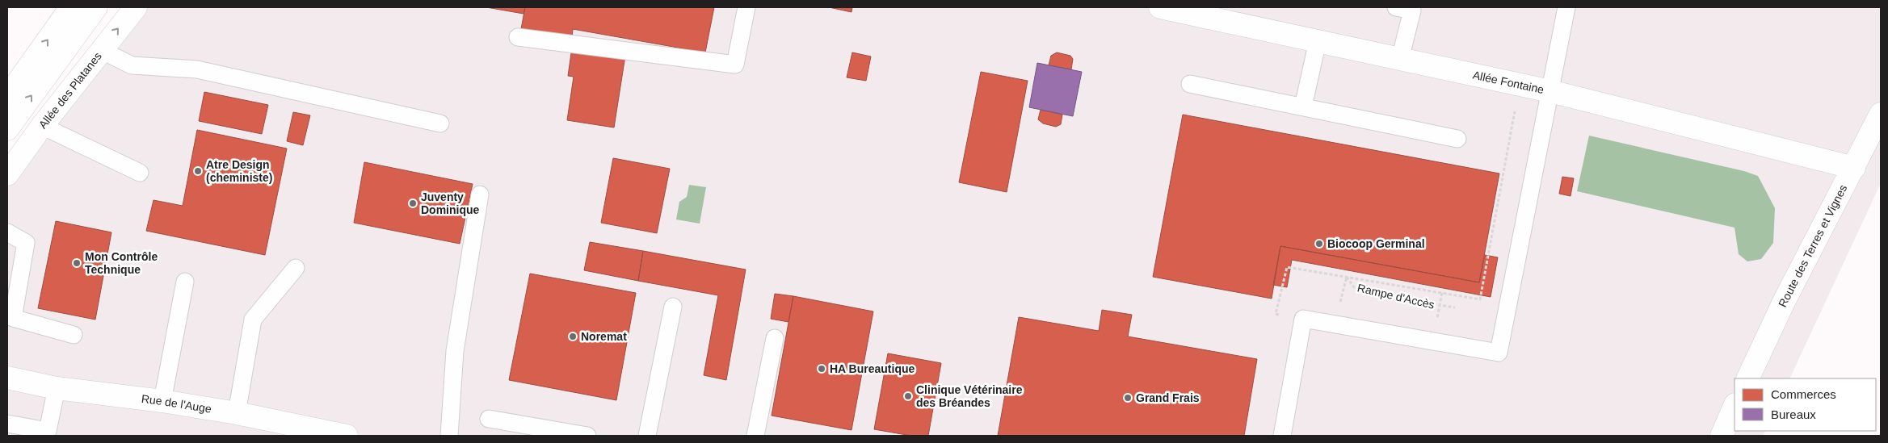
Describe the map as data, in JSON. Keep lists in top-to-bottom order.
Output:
{
  "streets": {
    "street": [
      "Allée Fontaine",
      "Allée des Platanes",
      "Route des Terres et Vignes",
      "Rue de l'Auge"
    ],
    "path": ["Rampe d'Accès"]
  },
  "crossings": [
    ["Allée Fontaine", "Route des Terres et Vignes"]
  ],
  "places": [
    "Atre Design (cheministe)",
    "Juventy Dominique",
    "Biocoop Germinal",
    "Mon Contrôle Technique",
    "Noremat",
    "HA Bureautique",
    "Clinique Vétérinaire des Bréandes",
    "Grand Frais"
  ],
  "legend": ["Commerces", "Bureaux"]
}
